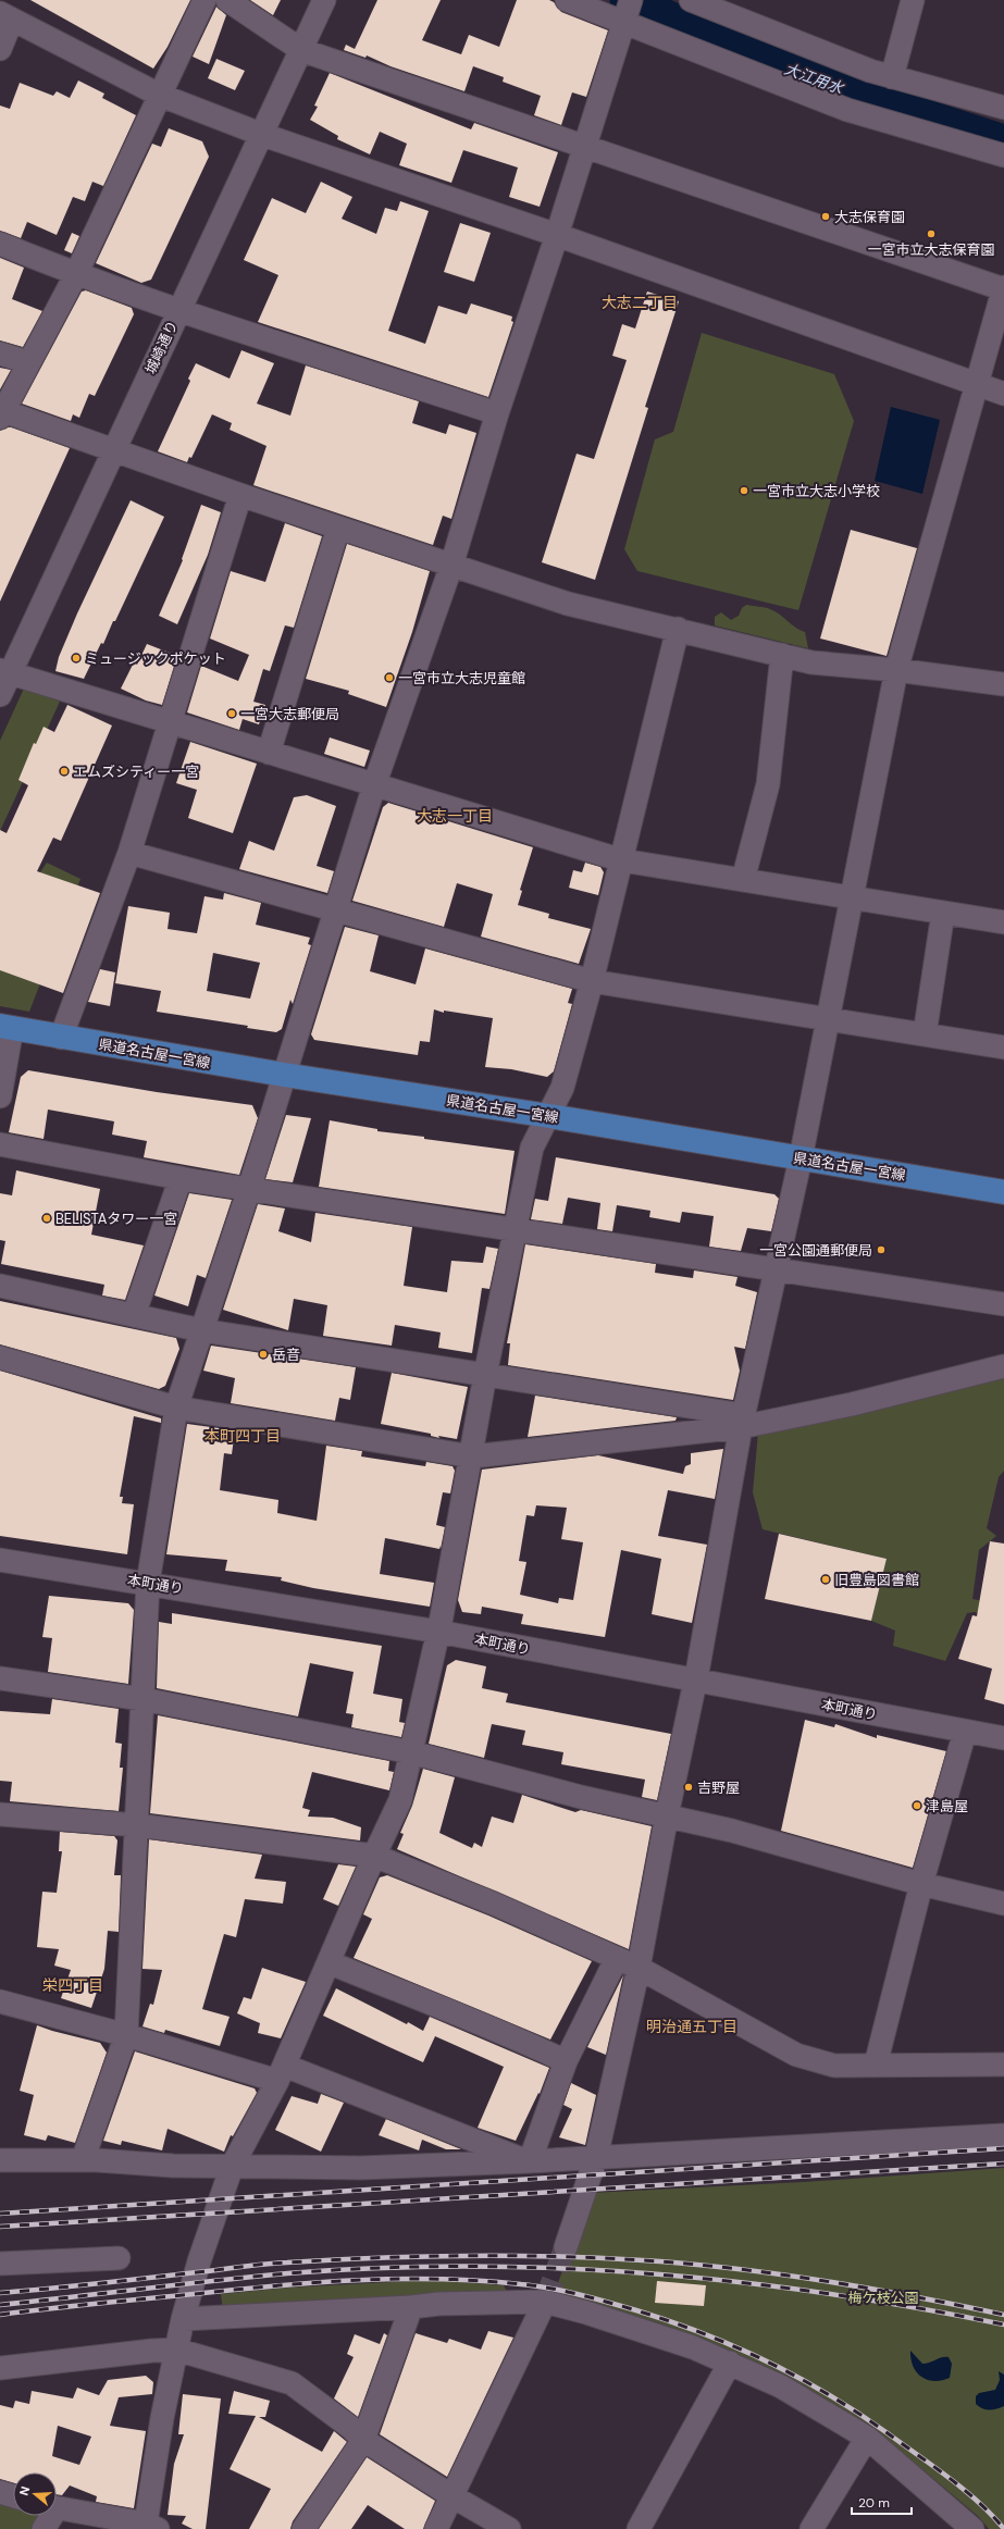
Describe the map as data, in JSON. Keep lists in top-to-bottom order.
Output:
{
  "streets": {
    "main road": ["県道名古屋一宮線"],
    "street": ["城崎通り", "本町通り"]
  },
  "districts": [
    "大志二丁目",
    "大志一丁目",
    "本町四丁目",
    "栄四丁目",
    "明治通五丁目"
  ],
  "water": ["大江用水"],
  "parks": ["梅ケ枝公園"],
  "places": [
    "大志保育園",
    "一宮市立大志保育園",
    "一宮市立大志小学校",
    "ミュージックポケット",
    "一宮市立大志児童館",
    "一宮大志郵便局",
    "エムズシティー一宮",
    "BELISTAタワー一宮",
    "一宮公園通郵便局",
    "岳音",
    "旧豊島図書館",
    "吉野屋",
    "津島屋"
  ],
  "scale_bar": "20 m",
  "north": "left"
}
